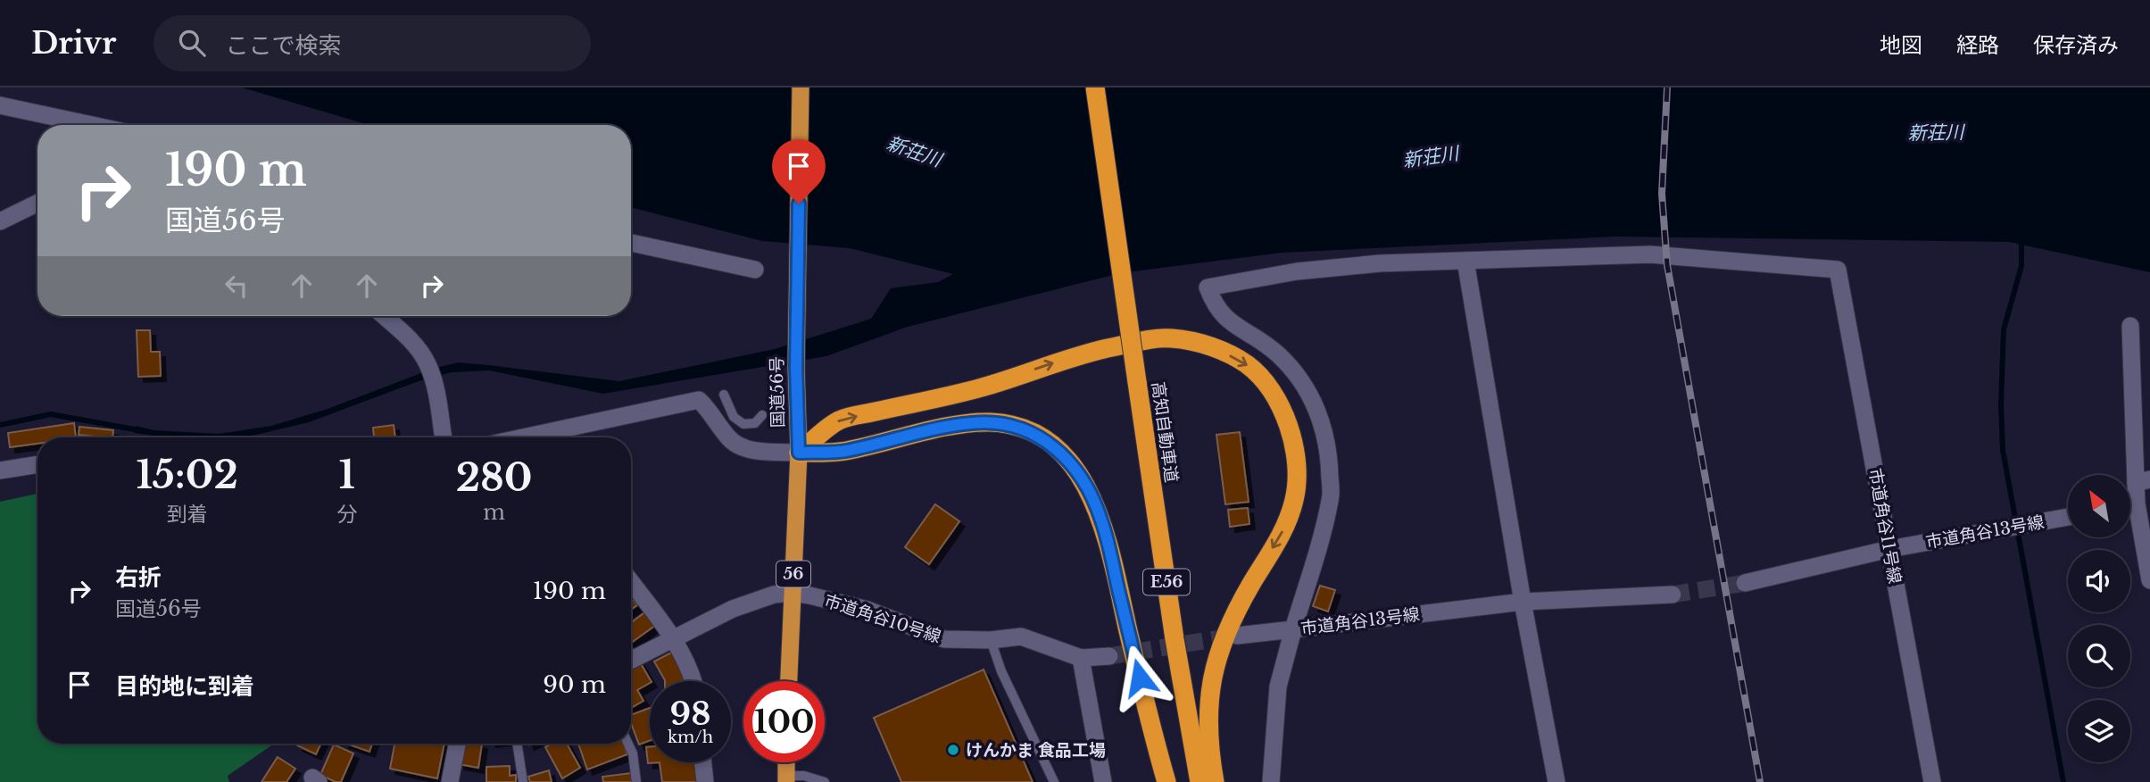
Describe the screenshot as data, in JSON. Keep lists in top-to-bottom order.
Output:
{
  "streets": {
    "highway": [
      "国道56号",
      "高知自動車道",
      "56",
      "E56"
    ],
    "street": ["市道角谷11号線", "市道角谷13号線", "市道角谷10号線"]
  },
  "crossings": [
    ["国道56号", "市道角谷10号線"],
    ["市道角谷11号線", "市道角谷13号線"]
  ],
  "water": ["新荘川"],
  "places": ["けんかま 食品工場"],
  "north": "top left",
  "page": {
    "header": "Drivr",
    "search": "ここで検索",
    "nav": ["地図", "経路", "保存済み"],
    "turn": ["190 m", "国道56号"],
    "eta": [
      "15:02",
      "到着",
      "1",
      "分",
      "280",
      "m"
    ],
    "list": [
      {
        "name": "右折",
        "note": "国道56号",
        "value": "190 m"
      },
      {
        "name": "目的地に到着",
        "value": "90 m"
      }
    ],
    "speed": "98 km/h",
    "limit": "100"
  }
}
